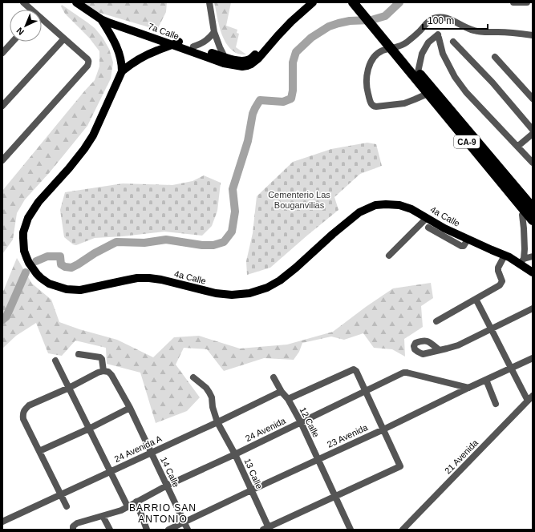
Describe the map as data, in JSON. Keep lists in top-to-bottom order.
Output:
{
  "streets": {
    "highway": ["CA-9"],
    "main road": ["7a Calle", "4a Calle"],
    "street": [
      "12 Calle",
      "24 Avenida",
      "23 Avenida",
      "24 Avenida A",
      "21 Avenida",
      "14 Calle",
      "13 Calle"
    ]
  },
  "crossings": [
    ["7a Calle", "4a Calle"],
    ["12 Calle", "24 Avenida"],
    ["12 Calle", "23 Avenida"],
    ["12 Calle", "24 Avenida A"],
    ["24 Avenida", "23 Avenida"],
    ["24 Avenida", "14 Calle"],
    ["24 Avenida", "13 Calle"],
    ["23 Avenida", "14 Calle"],
    ["23 Avenida", "13 Calle"],
    ["24 Avenida A", "14 Calle"],
    ["24 Avenida A", "13 Calle"]
  ],
  "districts": ["BARRIO SAN ANTONIO"],
  "parks": ["Cementerio Las Bouganvilias"],
  "scale_bar": "100 m",
  "north": "bottom left"
}
